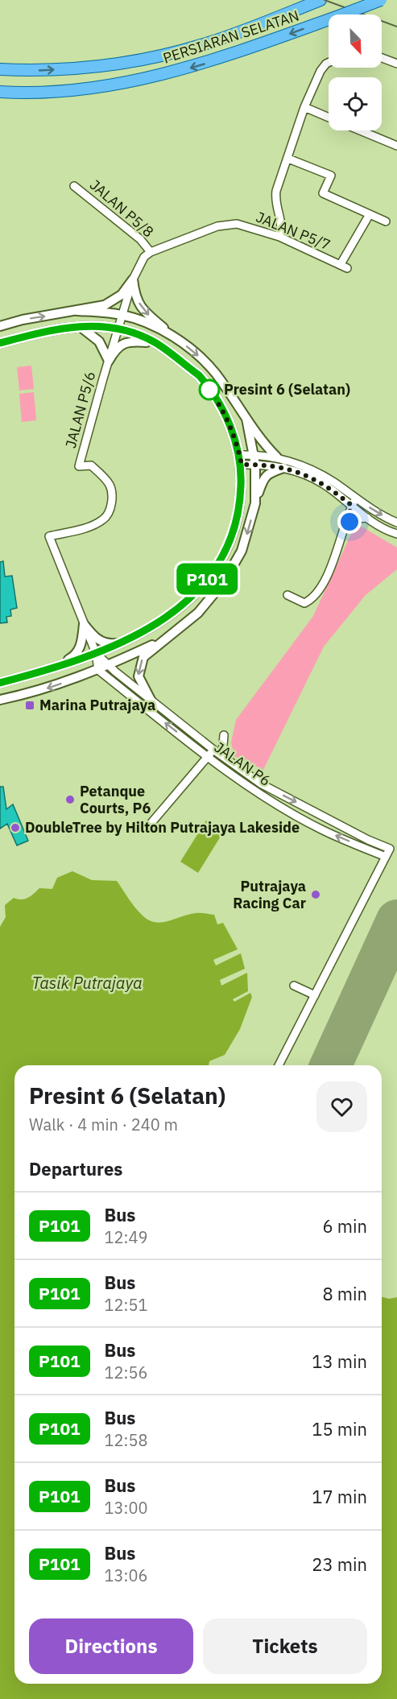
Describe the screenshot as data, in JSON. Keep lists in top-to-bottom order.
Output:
{
  "streets": {
    "main road": ["PERSIARAN SELATAN"],
    "street": [
      "JALAN P5/8",
      "JALAN P5/7",
      "JALAN P5/6",
      "JALAN P6"
    ]
  },
  "crossings": [
    ["JALAN P5/8", "JALAN P5/7"],
    ["JALAN P5/7", "JALAN P5/6"],
    ["JALAN P5/6", "JALAN P6"]
  ],
  "water": ["Tasik Putrajaya"],
  "places": {
    "other": [
      "Presint 6 (Selatan)",
      "Petanque Courts, P6",
      "DoubleTree by Hilton Putrajaya Lakeside",
      "Putrajaya Racing Car"
    ],
    "transit": ["Marina Putrajaya"]
  },
  "lines": ["bus line P101"],
  "north": "bottom right",
  "page": {
    "on_map": "P101",
    "heading": [
      ["Presint 6 (Selatan)", "Walk · 4 min · 240 m"],
      "Departures"
    ],
    "list": [
      {
        "mark": "P101",
        "name": "Bus",
        "note": "12:49",
        "value": "6 min"
      },
      {
        "mark": "P101",
        "name": "Bus",
        "note": "12:51",
        "value": "8 min"
      },
      {
        "mark": "P101",
        "name": "Bus",
        "note": "12:56",
        "value": "13 min"
      },
      {
        "mark": "P101",
        "name": "Bus",
        "note": "12:58",
        "value": "15 min"
      },
      {
        "mark": "P101",
        "name": "Bus",
        "note": "13:00",
        "value": "17 min"
      },
      {
        "mark": "P101",
        "name": "Bus",
        "note": "13:06",
        "value": "23 min"
      }
    ],
    "buttons": ["Directions", "Tickets"]
  }
}
